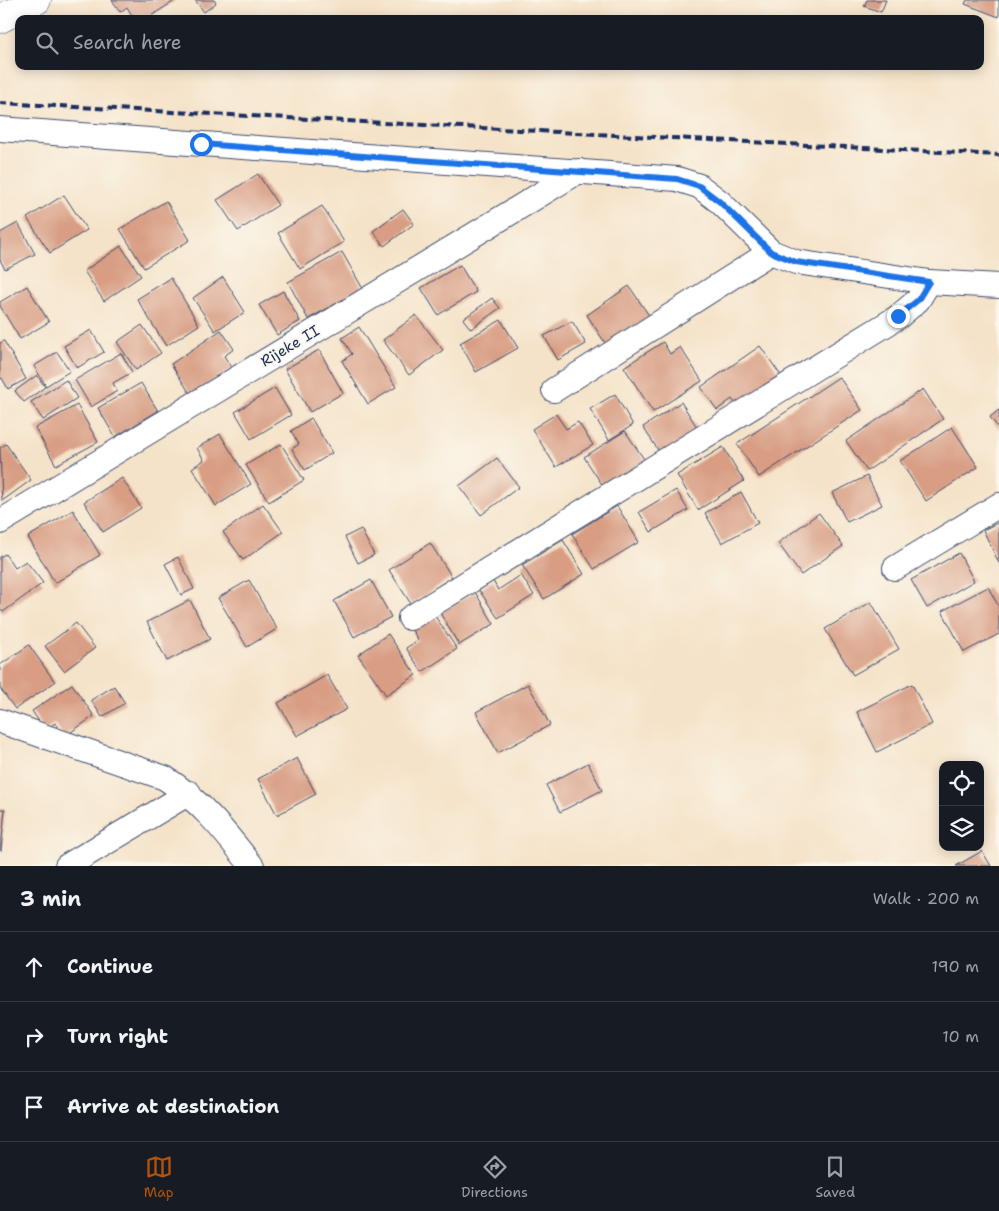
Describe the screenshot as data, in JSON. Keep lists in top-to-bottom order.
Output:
{
  "streets": {
    "street": ["Rijeke II"]
  },
  "page": {
    "search": "Search here",
    "heading": ["3 min", "Walk · 200 m"],
    "list": [
      ["Continue", "190 m"],
      ["Turn right", "10 m"],
      "Arrive at destination"
    ],
    "nav": ["Map", "Directions", "Saved"]
  }
}
